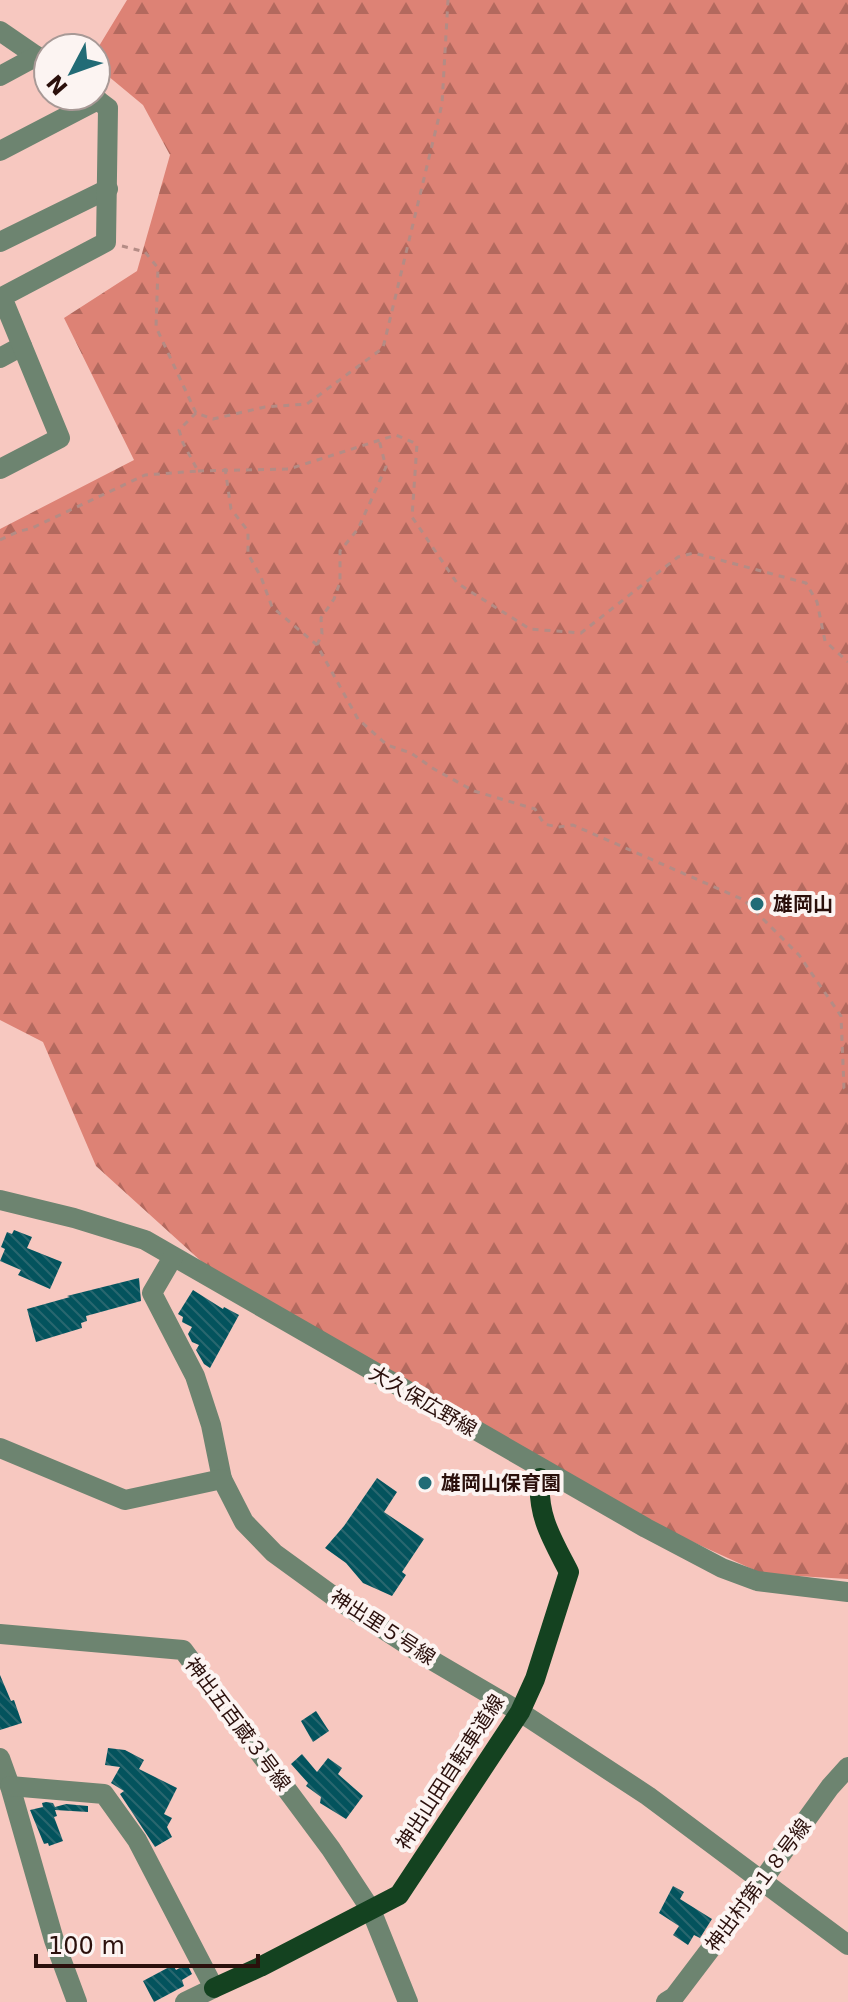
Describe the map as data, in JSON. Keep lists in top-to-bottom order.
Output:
{
  "streets": {
    "main road": ["神出山田自転車道線"],
    "street": [
      "大久保広野線",
      "神出里５号線",
      "神出五百蔵３号線",
      "神出村第１８号線"
    ]
  },
  "crossings": [
    ["大久保広野線", "神出里５号線"],
    ["大久保広野線", "神出山田自転車道線"],
    ["神出里５号線", "神出山田自転車道線"],
    ["神出里５号線", "神出村第１８号線"],
    ["神出五百蔵３号線", "神出山田自転車道線"]
  ],
  "places": ["雄岡山", "雄岡山保育園"],
  "scale_bar": "100 m",
  "north": "bottom left"
}
